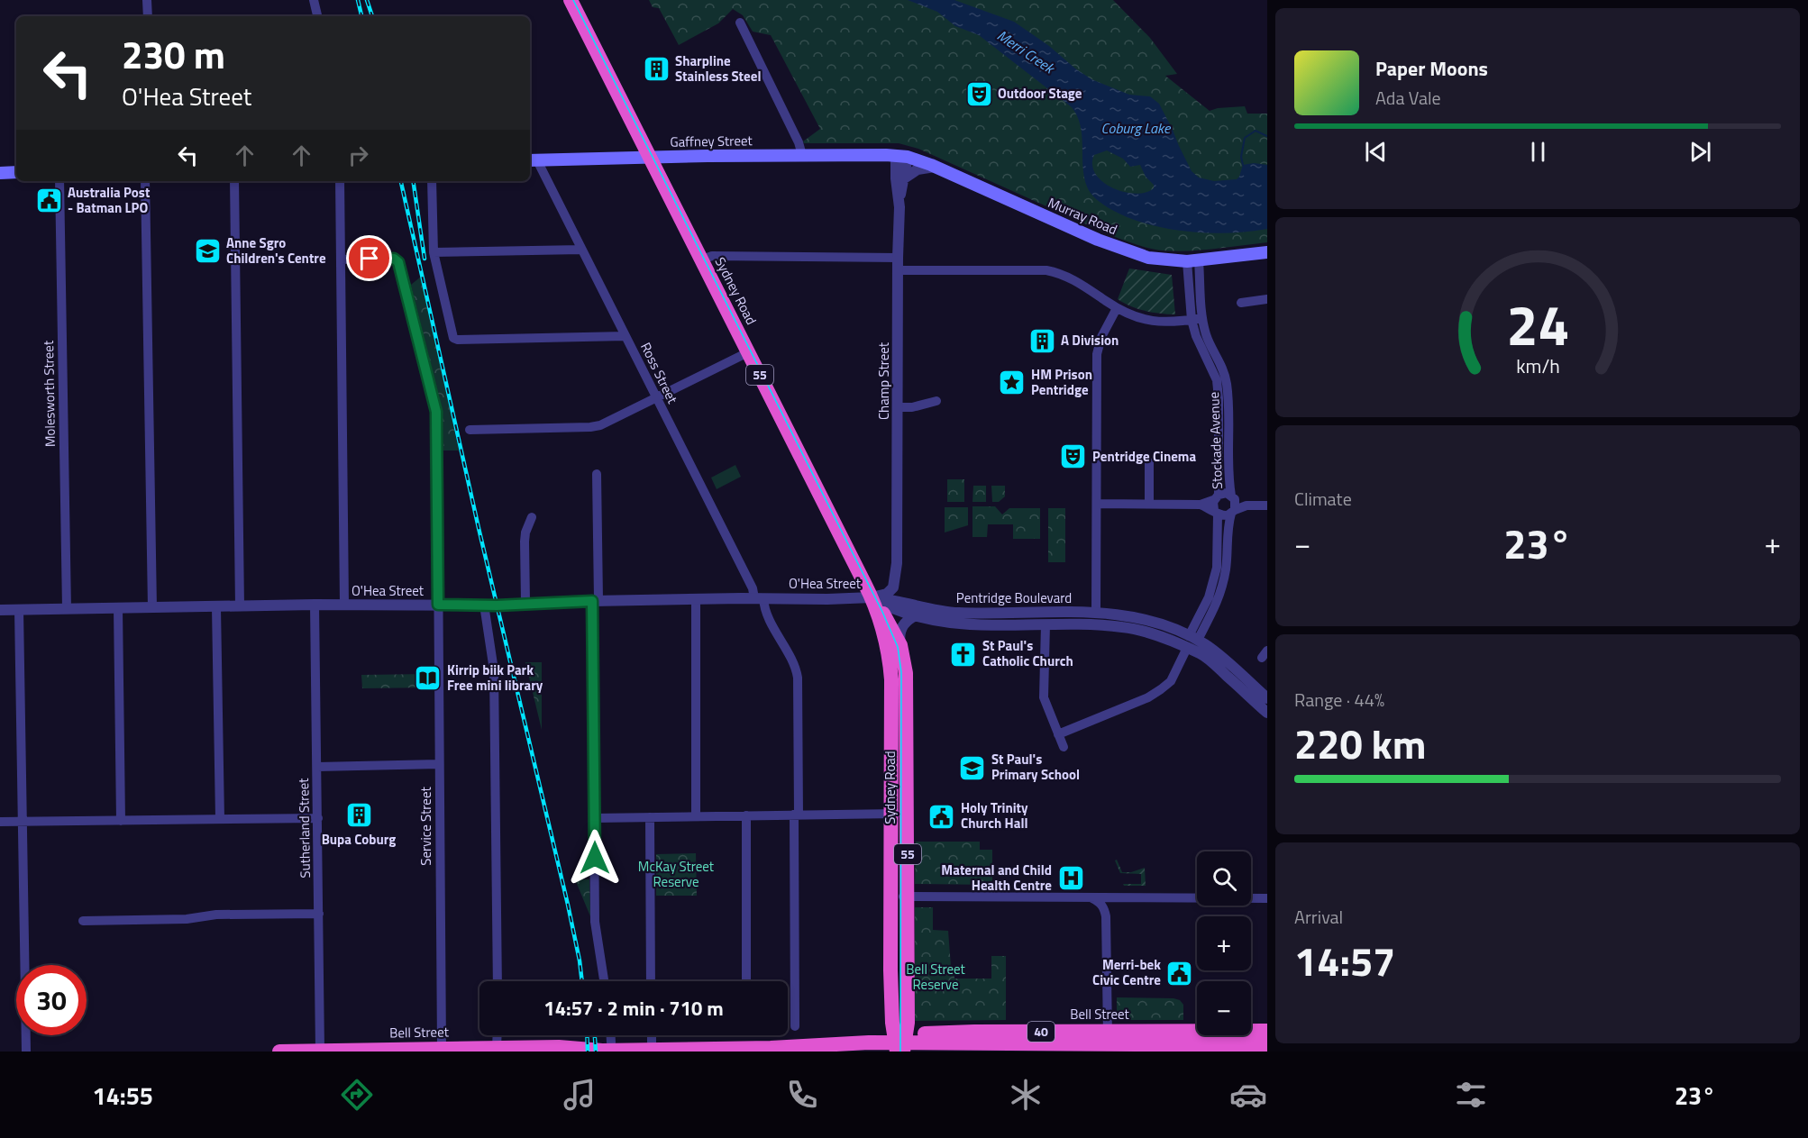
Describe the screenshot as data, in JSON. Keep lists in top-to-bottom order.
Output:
{
  "streets": {
    "highway": [
      "Sydney Road",
      "55",
      "Bell Street",
      "40"
    ],
    "main road": ["Gaffney Street", "Murray Road"],
    "street": [
      "Ross Street",
      "Champ Street",
      "Molesworth Street",
      "Stockade Avenue",
      "O'Hea Street",
      "Pentridge Boulevard",
      "Service Street",
      "Sutherland Street"
    ]
  },
  "crossings": [
    ["Gaffney Street", "Murray Road"],
    ["Gaffney Street", "Sydney Road"],
    ["Gaffney Street", "Ross Street"],
    ["Gaffney Street", "Champ Street"],
    ["Murray Road", "Champ Street"],
    ["Murray Road", "Stockade Avenue"],
    ["Sydney Road", "Champ Street"],
    ["Sydney Road", "O'Hea Street"],
    ["Sydney Road", "Pentridge Boulevard"],
    ["Sydney Road", "Bell Street"],
    ["Ross Street", "O'Hea Street"],
    ["Champ Street", "O'Hea Street"],
    ["Champ Street", "Pentridge Boulevard"],
    ["Molesworth Street", "O'Hea Street"],
    ["Stockade Avenue", "Pentridge Boulevard"],
    ["O'Hea Street", "Pentridge Boulevard"],
    ["O'Hea Street", "Service Street"],
    ["O'Hea Street", "Sutherland Street"],
    ["Service Street", "Bell Street"],
    ["Sutherland Street", "Bell Street"]
  ],
  "water": ["Merri Creek", "Coburg Lake"],
  "parks": ["McKay Street Reserve", "Bell Street Reserve"],
  "places": {
    "building": ["Sharpline Stainless Steel", "A Division", "Bupa Coburg"],
    "theatre": ["Outdoor Stage", "Pentridge Cinema"],
    "public building": ["Australia Post - Batman LPO", "Holy Trinity Church Hall", "Merri-bek Civic Centre"],
    "school or university": ["Anne Sgro Children's Centre", "St Paul's Primary School"],
    "place": ["HM Prison Pentridge"],
    "church": ["St Paul's Catholic Church"],
    "library": ["Kirrip biik Park Free mini library"],
    "hospital": ["Maternal and Child Health Centre"]
  },
  "page": {
    "turn": ["230 m", "O'Hea Street"],
    "song": ["Paper Moons", "Ada Vale"],
    "tile": [
      "Climate",
      ["Range · 44%", "220 km"],
      ["Arrival", "14:57"]
    ],
    "heat": ["−", "23°", "+"],
    "map_buttons": ["+", "−"],
    "limit": "30",
    "trip": "14:57 · 2 min · 710 m",
    "tabs": ["14:55", "23°"],
    "gauge": ["24", "km/h"]
  }
}
